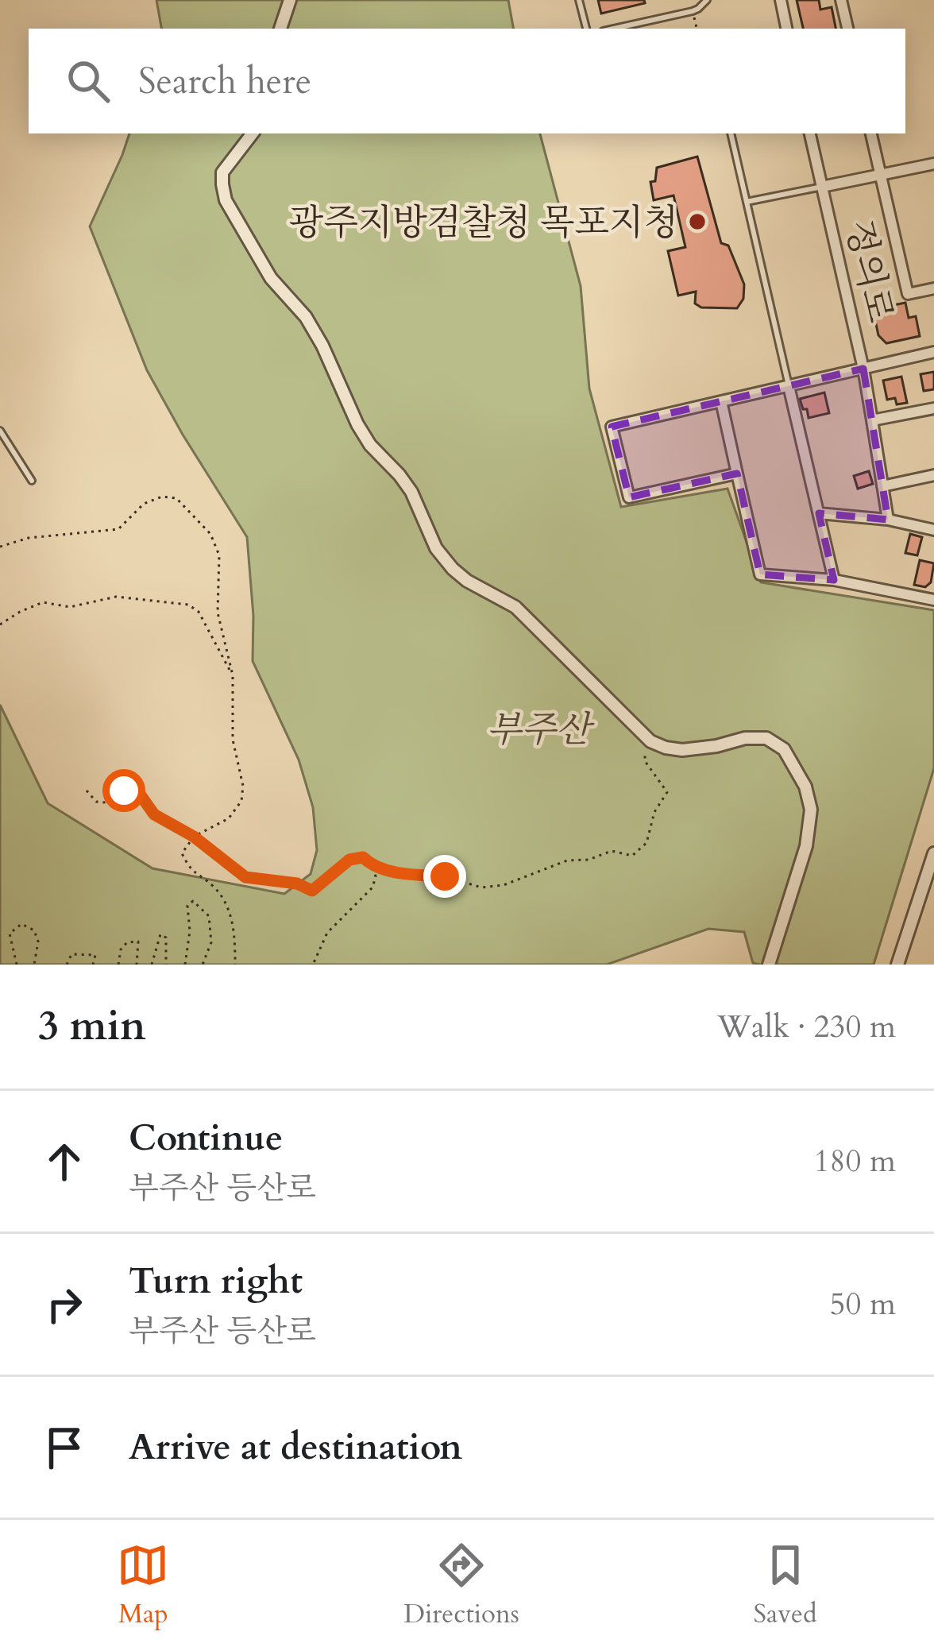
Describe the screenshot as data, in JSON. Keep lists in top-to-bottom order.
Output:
{
  "streets": {
    "street": ["정의로"]
  },
  "parks": ["부주산"],
  "places": ["광주지방검찰청 목포지청"],
  "page": {
    "search": "Search here",
    "heading": ["3 min", "Walk · 230 m"],
    "list": [
      ["Continue", "부주산 등산로", "180 m"],
      ["Turn right", "부주산 등산로", "50 m"],
      "Arrive at destination"
    ],
    "nav": ["Map", "Directions", "Saved"]
  }
}
